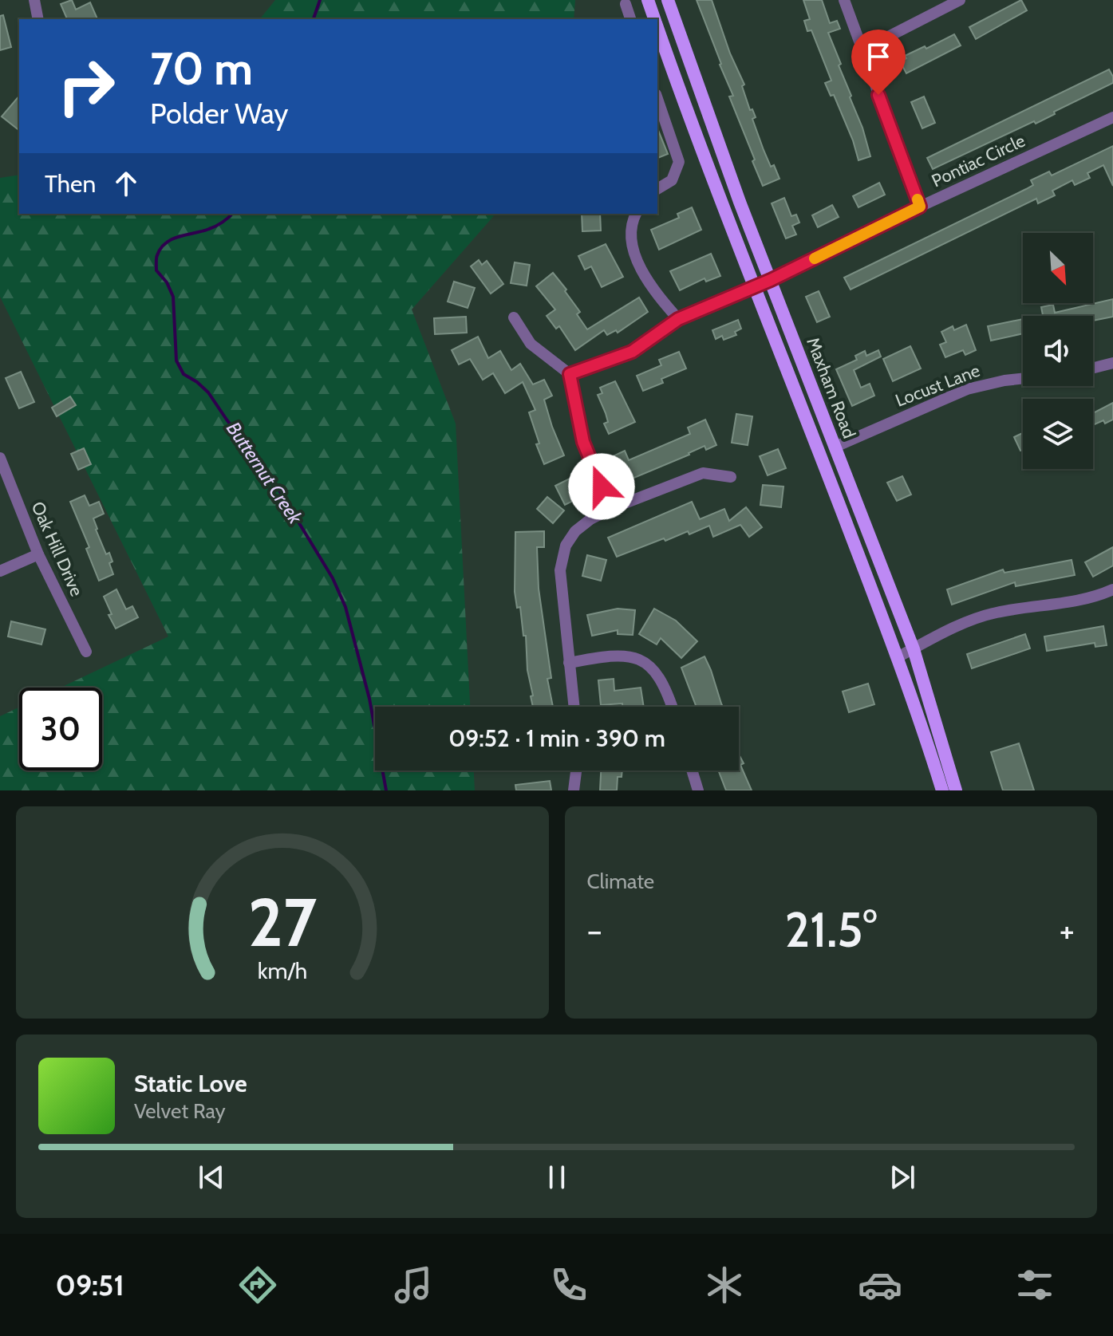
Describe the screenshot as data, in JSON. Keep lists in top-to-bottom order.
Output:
{
  "streets": {
    "main road": ["Maxham Road"],
    "street": ["Pontiac Circle", "Locust Lane", "Oak Hill Drive"]
  },
  "crossings": [
    ["Pontiac Circle", "Maxham Road"],
    ["Locust Lane", "Maxham Road"]
  ],
  "water": ["Butternut Creek"],
  "north": "bottom right",
  "page": {
    "turn": ["70 m", "Polder Way"],
    "then": "Then",
    "limit": "30",
    "trip": "09:52 · 1 min · 390 m",
    "tile": "Climate",
    "heat": ["−", "21.5°", "+"],
    "song": ["Static Love", "Velvet Ray"],
    "tabs": "09:51",
    "gauge": ["27", "km/h"]
  }
}
